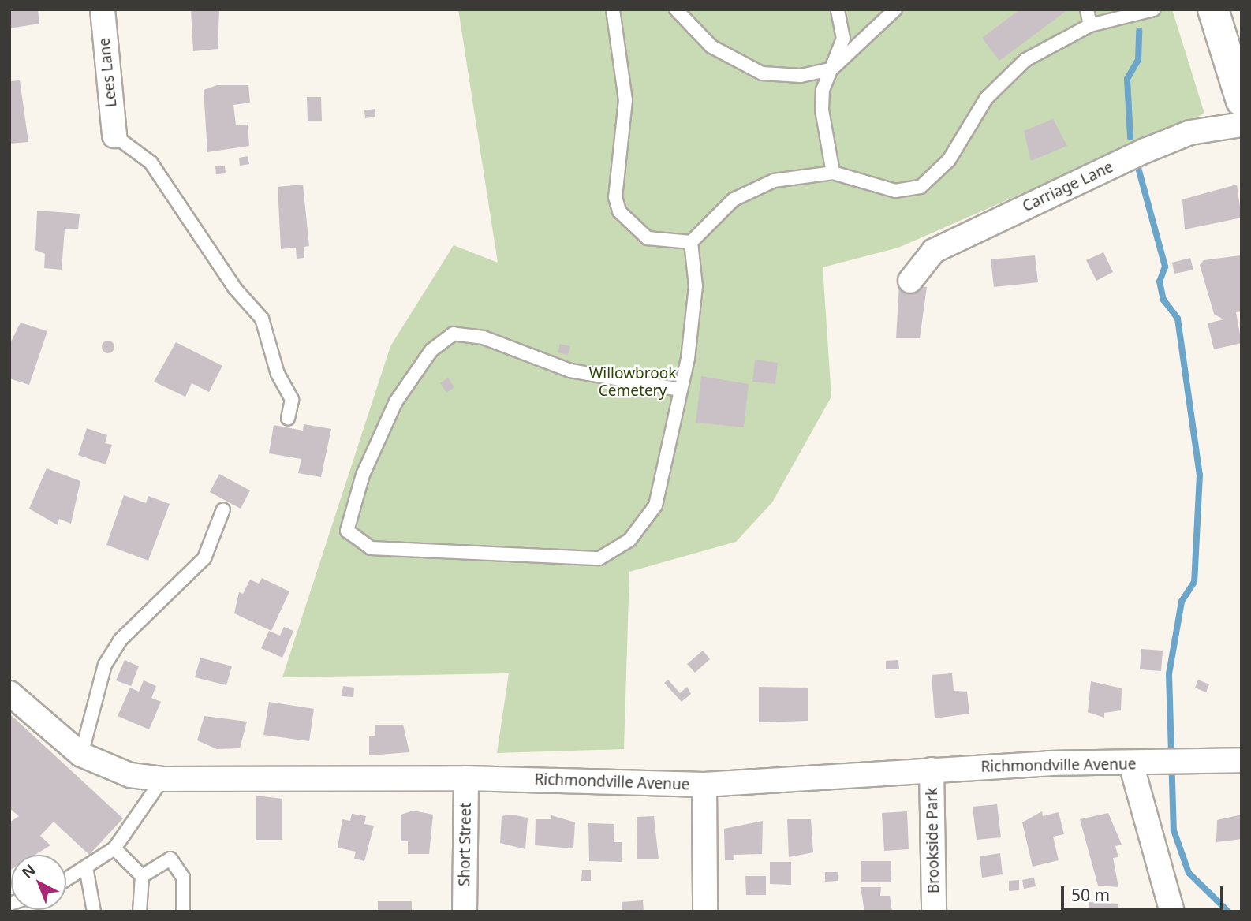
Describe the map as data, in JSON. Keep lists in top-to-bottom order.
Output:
{
  "streets": {
    "street": [
      "Lees Lane",
      "Carriage Lane",
      "Richmondville Avenue",
      "Brookside Park",
      "Short Street"
    ]
  },
  "crossings": [
    ["Richmondville Avenue", "Brookside Park"],
    ["Richmondville Avenue", "Short Street"]
  ],
  "parks": ["Willowbrook Cemetery"],
  "scale_bar": "50 m",
  "north": "top left"
}
